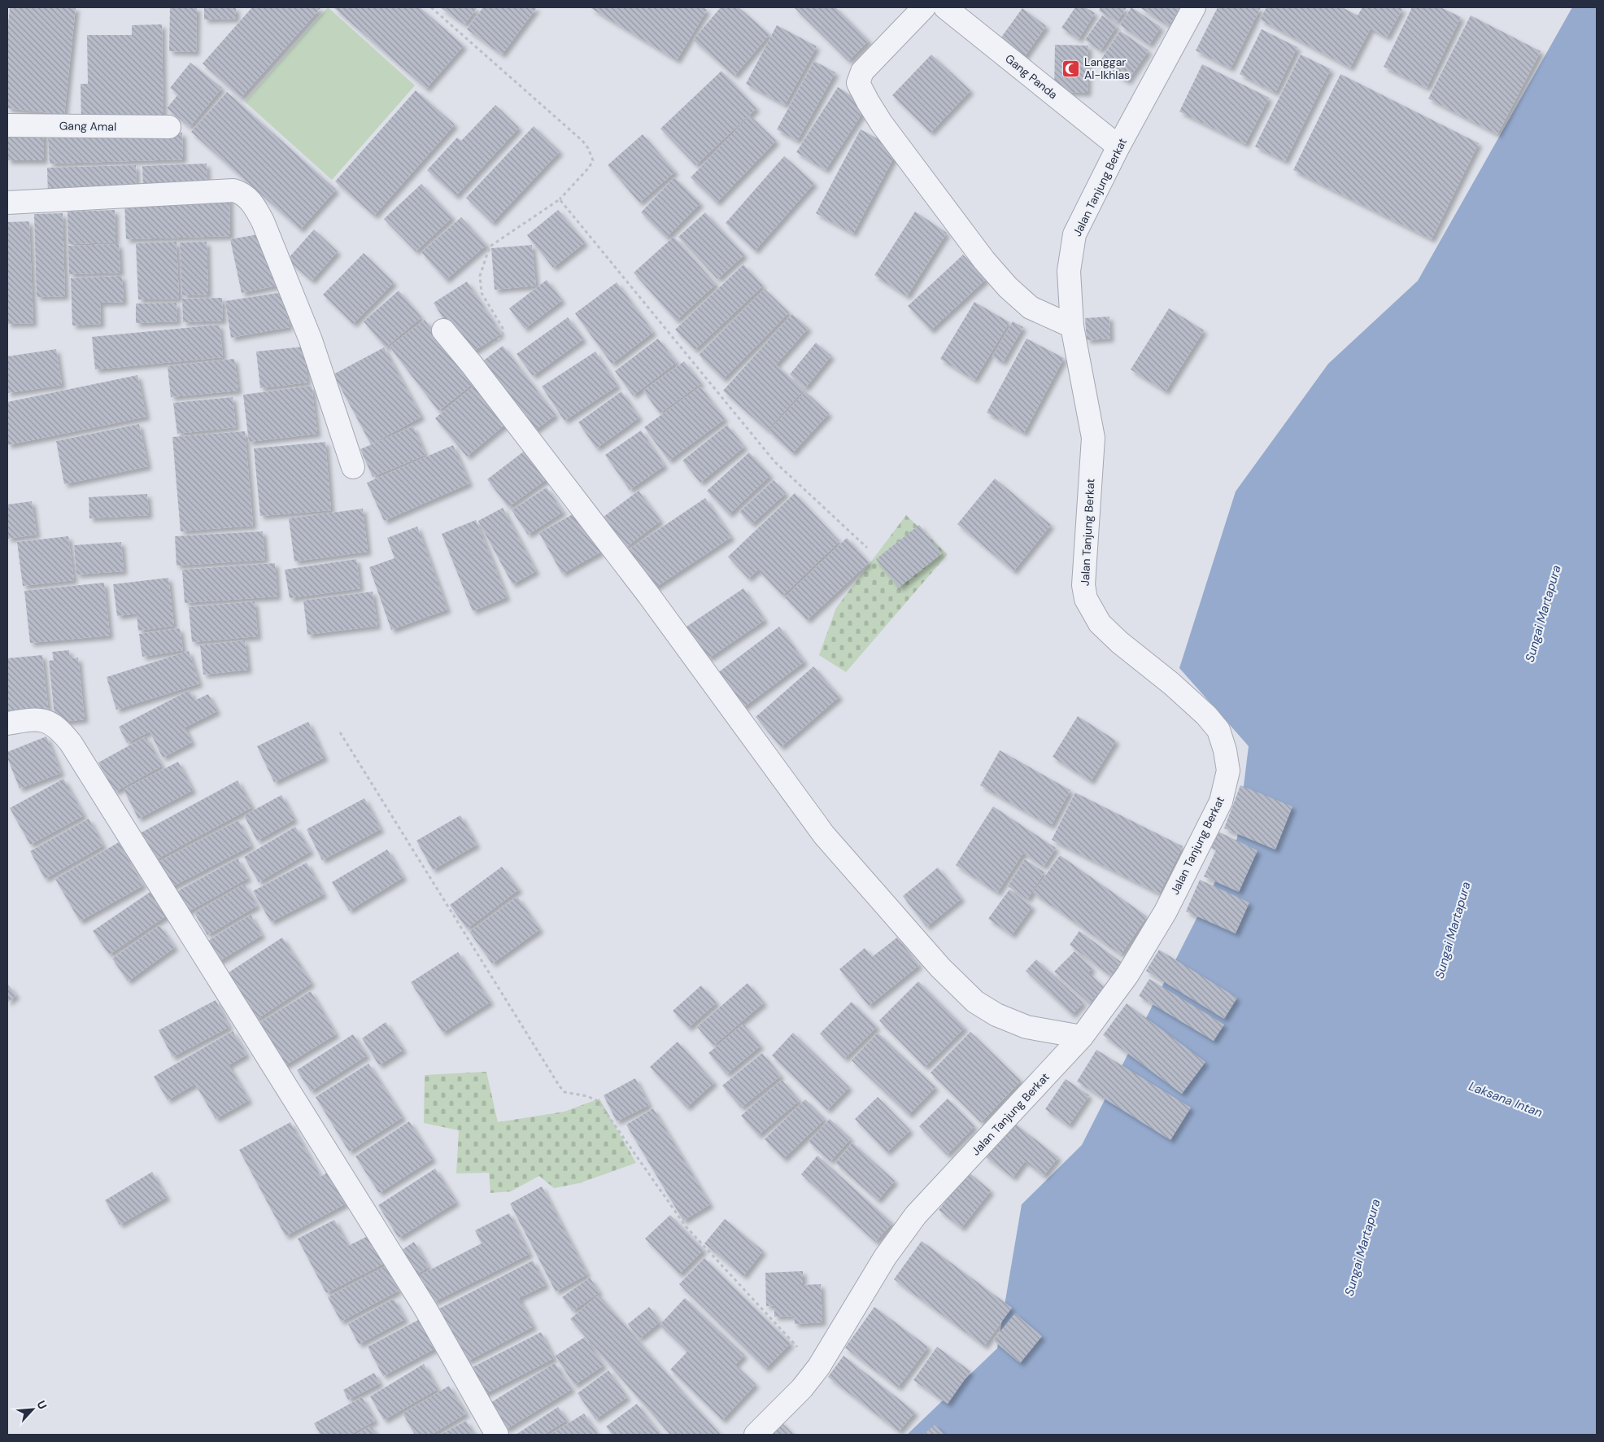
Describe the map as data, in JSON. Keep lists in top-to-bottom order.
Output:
{
  "streets": {
    "street": ["Gang Panda", "Gang Amal", "Jalan Tanjung Berkat"]
  },
  "crossings": [
    ["Gang Panda", "Jalan Tanjung Berkat"]
  ],
  "water": ["Sungai Martapura", "Laksana Intan"],
  "places": {
    "mosque": ["Langgar Al-Ikhlas"]
  },
  "north": "top right"
}
